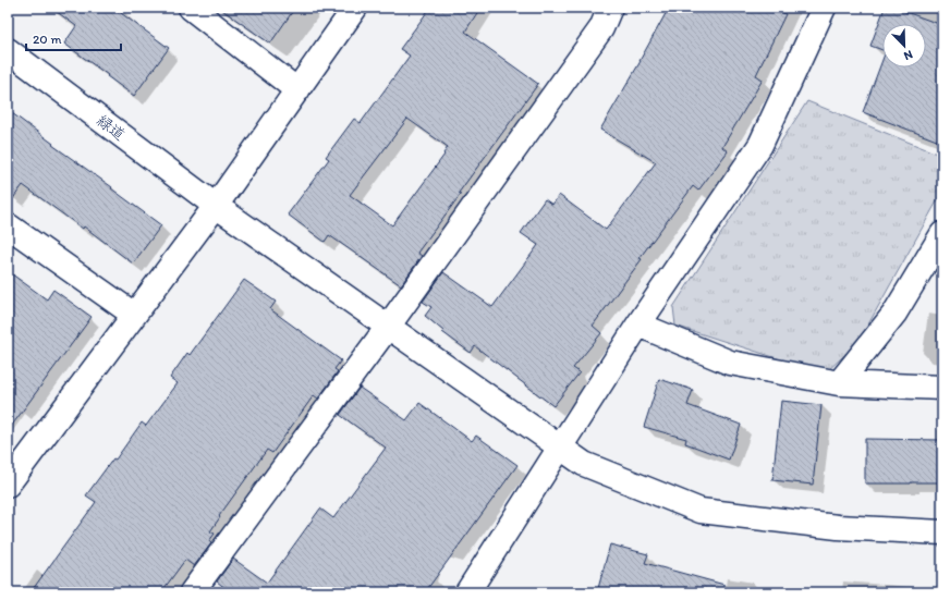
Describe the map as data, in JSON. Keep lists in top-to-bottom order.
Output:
{
  "streets": {
    "street": ["緑道"]
  },
  "scale_bar": "20 m",
  "north": "bottom right"
}
